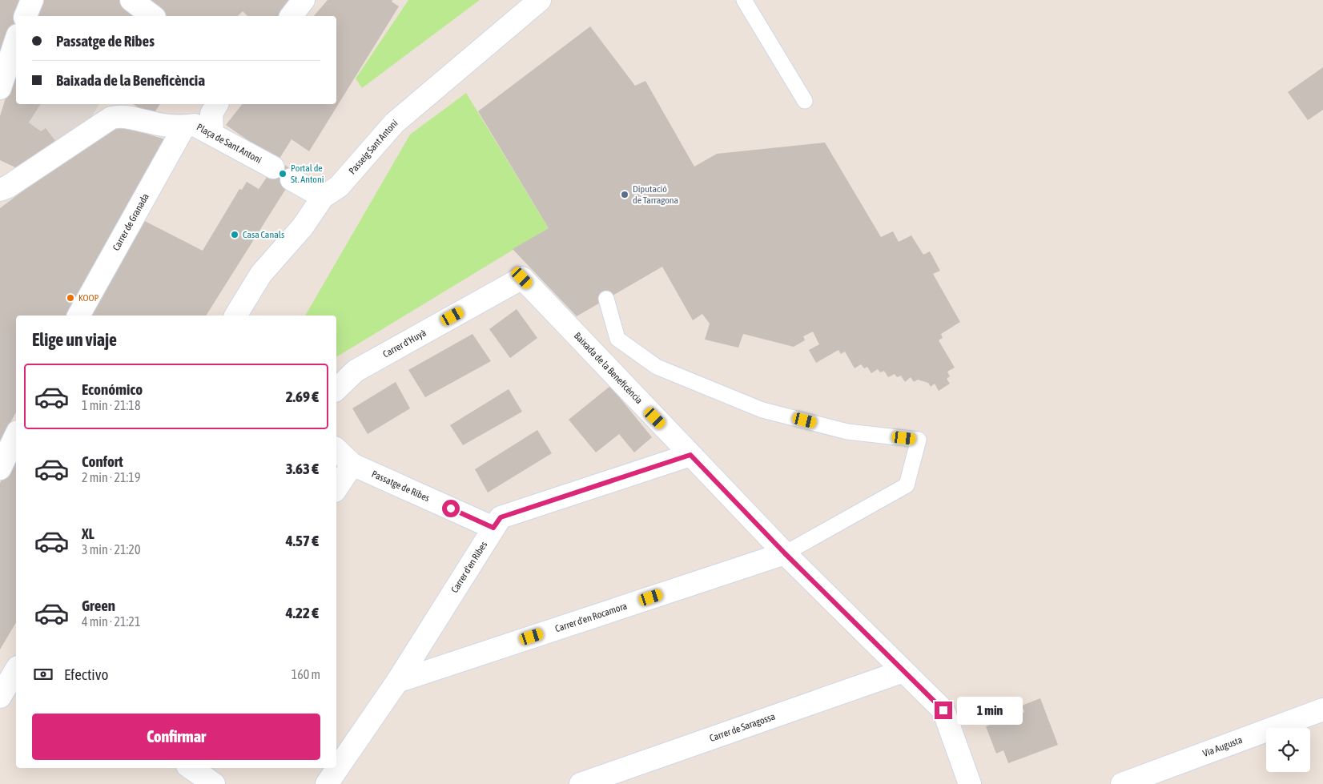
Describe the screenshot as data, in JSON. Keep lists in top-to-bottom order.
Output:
{
  "streets": {
    "street": [
      "Plaça de Sant Antoni",
      "Passeig Sant Antoni",
      "Carrer de Granada",
      "Carrer d'Huyà",
      "Baixada de la Beneficència",
      "Passatge de Ribes",
      "Carrer d'en Ribes",
      "Carrer d'en Rocamora",
      "Carrer de Saragossa",
      "Via Augusta"
    ]
  },
  "crossings": [
    ["Plaça de Sant Antoni", "Carrer de Granada"],
    ["Carrer d'Huyà", "Baixada de la Beneficència"],
    ["Baixada de la Beneficència", "Carrer d'en Ribes"],
    ["Baixada de la Beneficència", "Carrer d'en Rocamora"],
    ["Baixada de la Beneficència", "Carrer de Saragossa"],
    ["Passatge de Ribes", "Carrer d'en Ribes"],
    ["Carrer d'en Ribes", "Carrer d'en Rocamora"]
  ],
  "places": [
    "Portal de St. Antoni",
    "Diputació de Tarragona",
    "Casa Canals",
    "KOOP"
  ],
  "page": {
    "banner": ["Passatge de Ribes", "Baixada de la Beneficència"],
    "heading": "Elige un viaje",
    "list": [
      {
        "name": "Económico",
        "note": "1 min · 21:18",
        "value": "2.69 €"
      },
      {
        "name": "Confort",
        "note": "2 min · 21:19",
        "value": "3.63 €"
      },
      {
        "name": "XL",
        "note": "3 min · 21:20",
        "value": "4.57 €"
      },
      {
        "name": "Green",
        "note": "4 min · 21:21",
        "value": "4.22 €"
      }
    ],
    "pay": ["Efectivo", "160 m"],
    "bubble": "1 min",
    "buttons": "Confirmar"
  }
}
